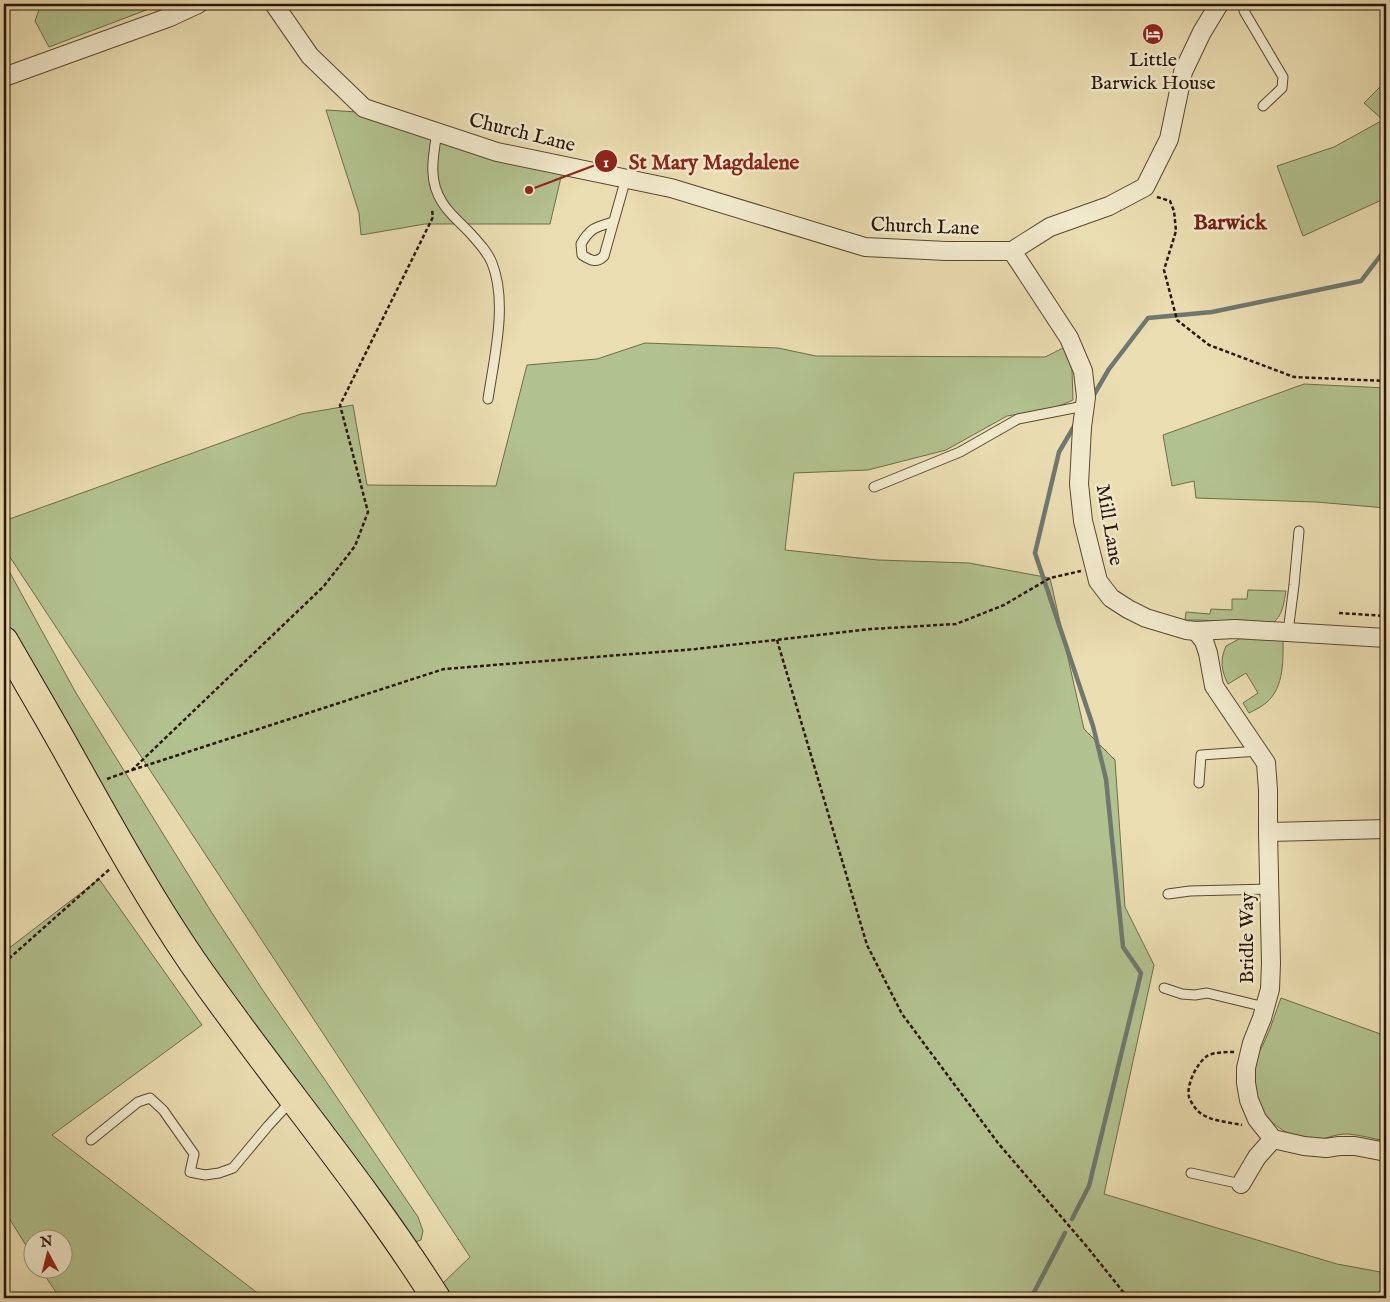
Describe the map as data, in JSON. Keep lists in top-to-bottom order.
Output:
{
  "streets": {
    "street": ["Church Lane", "Mill Lane", "Bridle Way"]
  },
  "crossings": [
    ["Church Lane", "Mill Lane"],
    ["Mill Lane", "Bridle Way"]
  ],
  "districts": ["Barwick"],
  "places": {
    "hotel": ["Little Barwick House"],
    "other": ["St Mary Magdalene"]
  },
  "north": "top"
}
